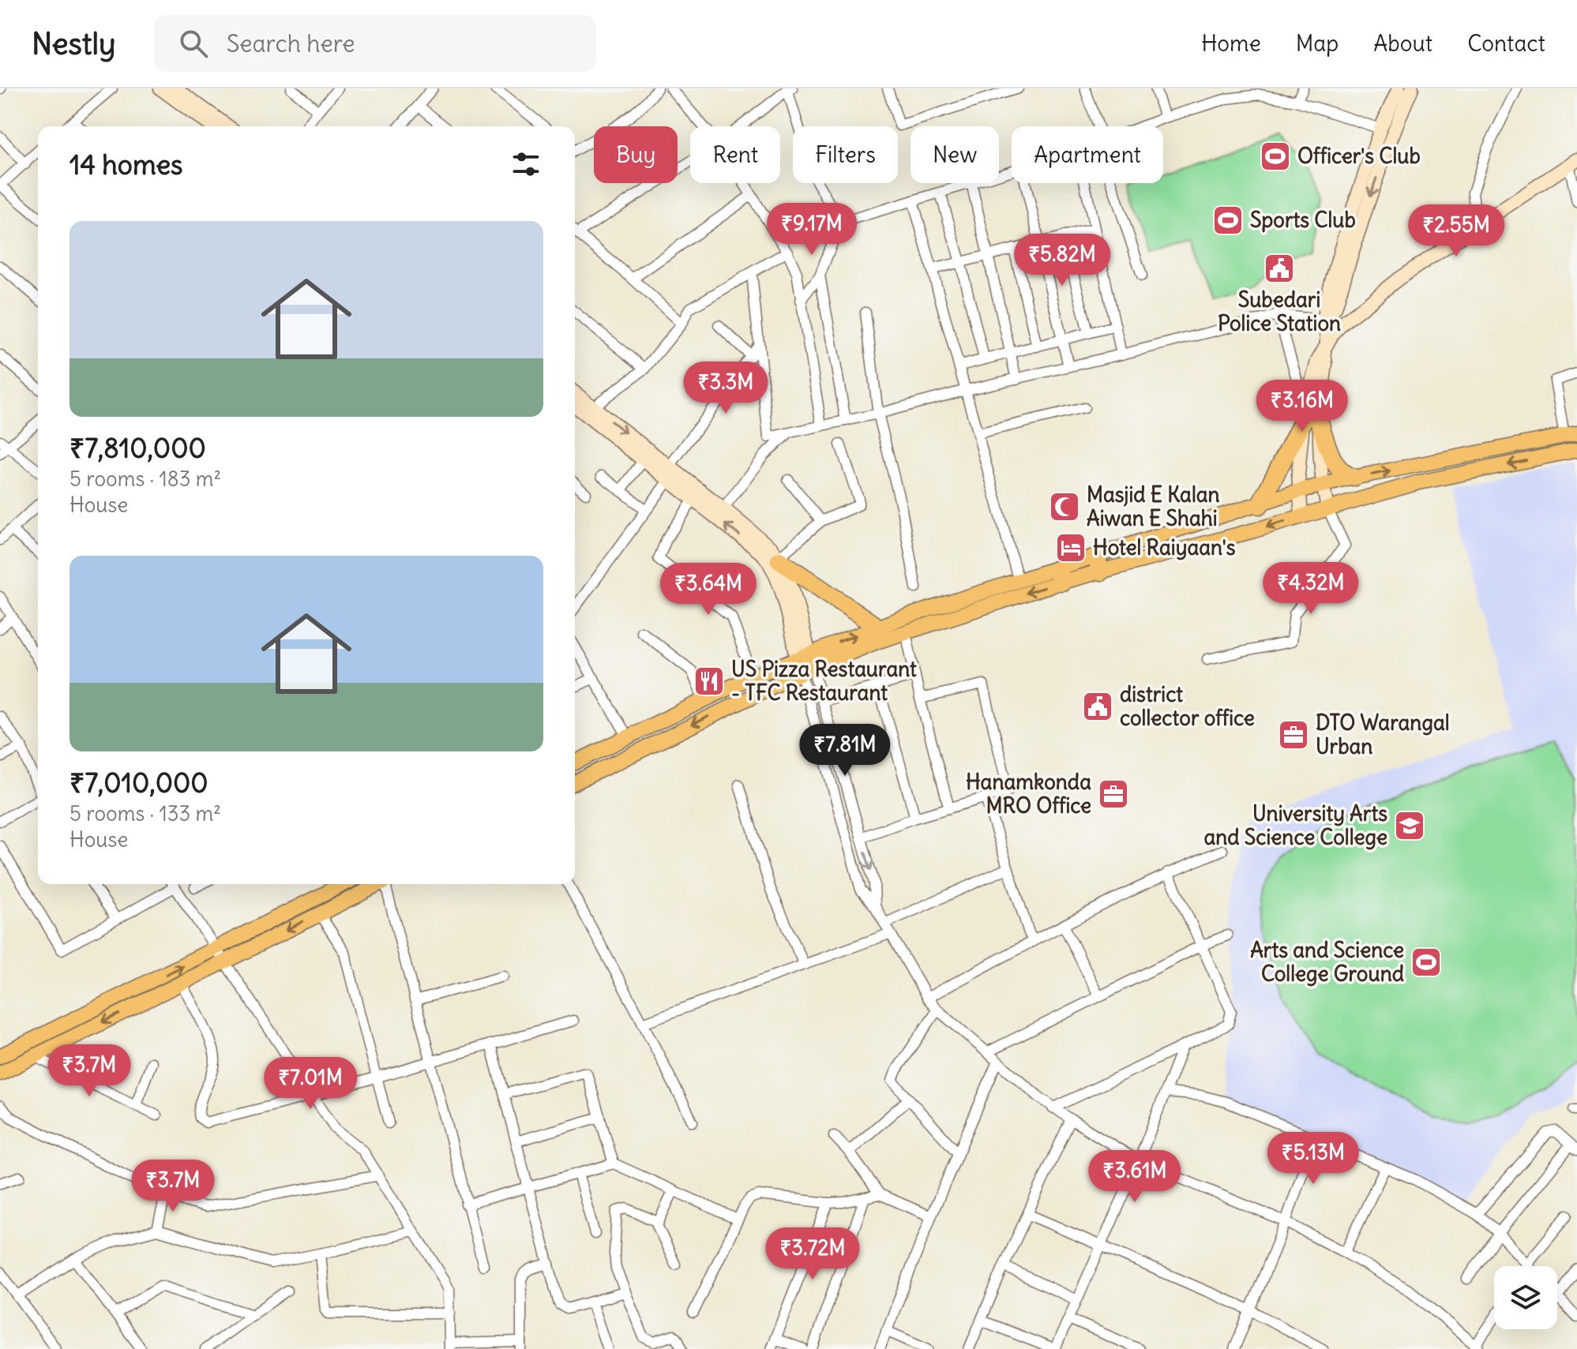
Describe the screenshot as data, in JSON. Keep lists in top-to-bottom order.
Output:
{
  "places": {
    "sports": ["Officer's Club", "Sports Club", "Arts and Science College Ground"],
    "public building": ["Subedari Police Station", "district collector office"],
    "mosque": ["Masjid E Kalan Aiwan E Shahi"],
    "hotel": ["Hotel Raiyaan's"],
    "restaurant": ["US Pizza Restaurant - TFC Restaurant"],
    "office": ["DTO Warangal Urban", "Hanamkonda MRO Office"],
    "school or university": ["University Arts and Science College"]
  },
  "page": {
    "header": "Nestly",
    "search": "Search here",
    "nav": [
      "Home",
      "Map",
      "About",
      "Contact"
    ],
    "chip": [
      "Buy",
      "Rent",
      "Filters",
      "New",
      "Apartment"
    ],
    "heading": "14 homes",
    "list": [
      {
        "name": "₹7,810,000",
        "note": "5 rooms · 183 m² · House"
      },
      {
        "name": "₹7,010,000",
        "note": "5 rooms · 133 m² · House"
      }
    ],
    "price": [
      "₹9.17M",
      "₹2.55M",
      "₹5.82M",
      "₹3.3M",
      "₹3.16M",
      "₹4.32M",
      "₹3.64M",
      "₹7.81M",
      "₹3.7M",
      "₹7.01M",
      "₹5.13M",
      "₹3.61M",
      "₹3.7M",
      "₹3.72M"
    ]
  }
}
